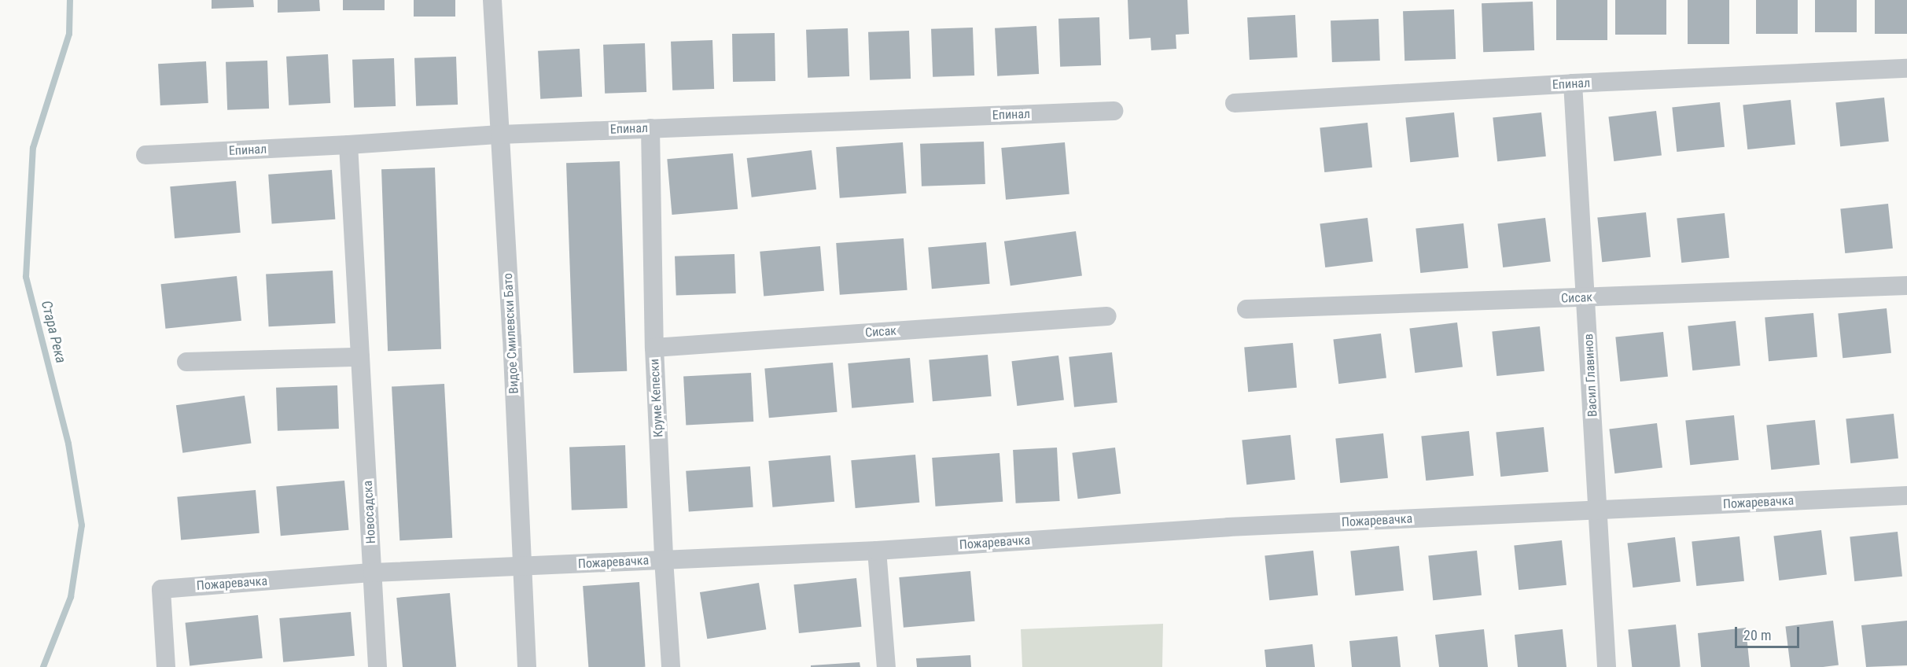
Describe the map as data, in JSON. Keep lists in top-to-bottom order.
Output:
{
  "streets": {
    "street": [
      "Епинал",
      "Сисак",
      "Видое Смилевски Бато",
      "Васил Главинов",
      "Круме Кепески",
      "Пожаревачка",
      "Новосадска"
    ]
  },
  "crossings": [
    ["Епинал", "Видое Смилевски Бато"],
    ["Епинал", "Васил Главинов"],
    ["Епинал", "Круме Кепески"],
    ["Епинал", "Новосадска"],
    ["Сисак", "Васил Главинов"],
    ["Сисак", "Круме Кепески"],
    ["Видое Смилевски Бато", "Пожаревачка"],
    ["Васил Главинов", "Пожаревачка"],
    ["Круме Кепески", "Пожаревачка"],
    ["Пожаревачка", "Новосадска"]
  ],
  "water": ["Стара Река"],
  "scale_bar": "20 m"
}
